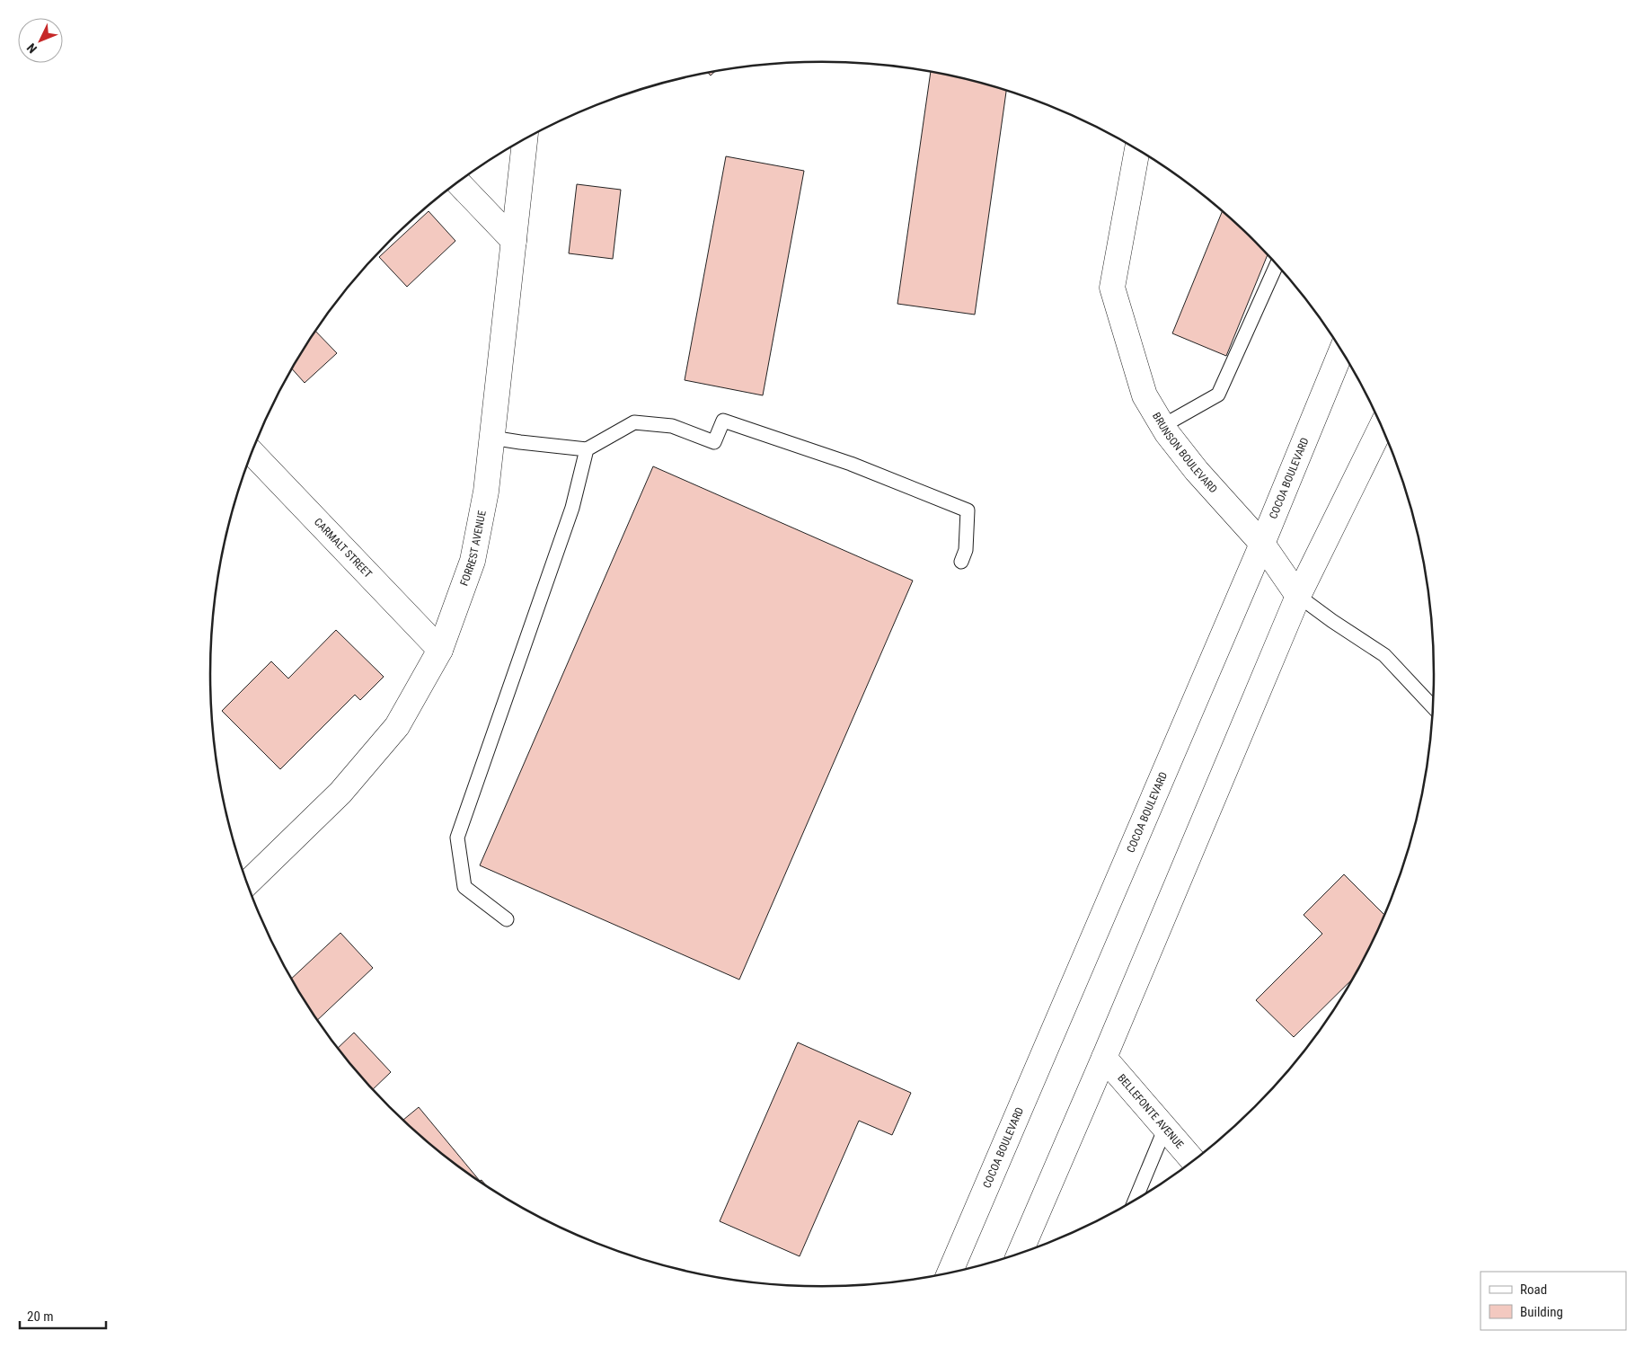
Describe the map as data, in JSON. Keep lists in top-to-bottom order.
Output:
{
  "streets": {
    "main road": [
      "BRUNSON BOULEVARD",
      "COCOA BOULEVARD",
      "CARMALT STREET",
      "FORREST AVENUE",
      "BELLEFONTE AVENUE"
    ]
  },
  "crossings": [
    ["BRUNSON BOULEVARD", "COCOA BOULEVARD"],
    ["CARMALT STREET", "FORREST AVENUE"]
  ],
  "legend": ["Road", "Building"],
  "scale_bar": "20 m",
  "north": "bottom left"
}
